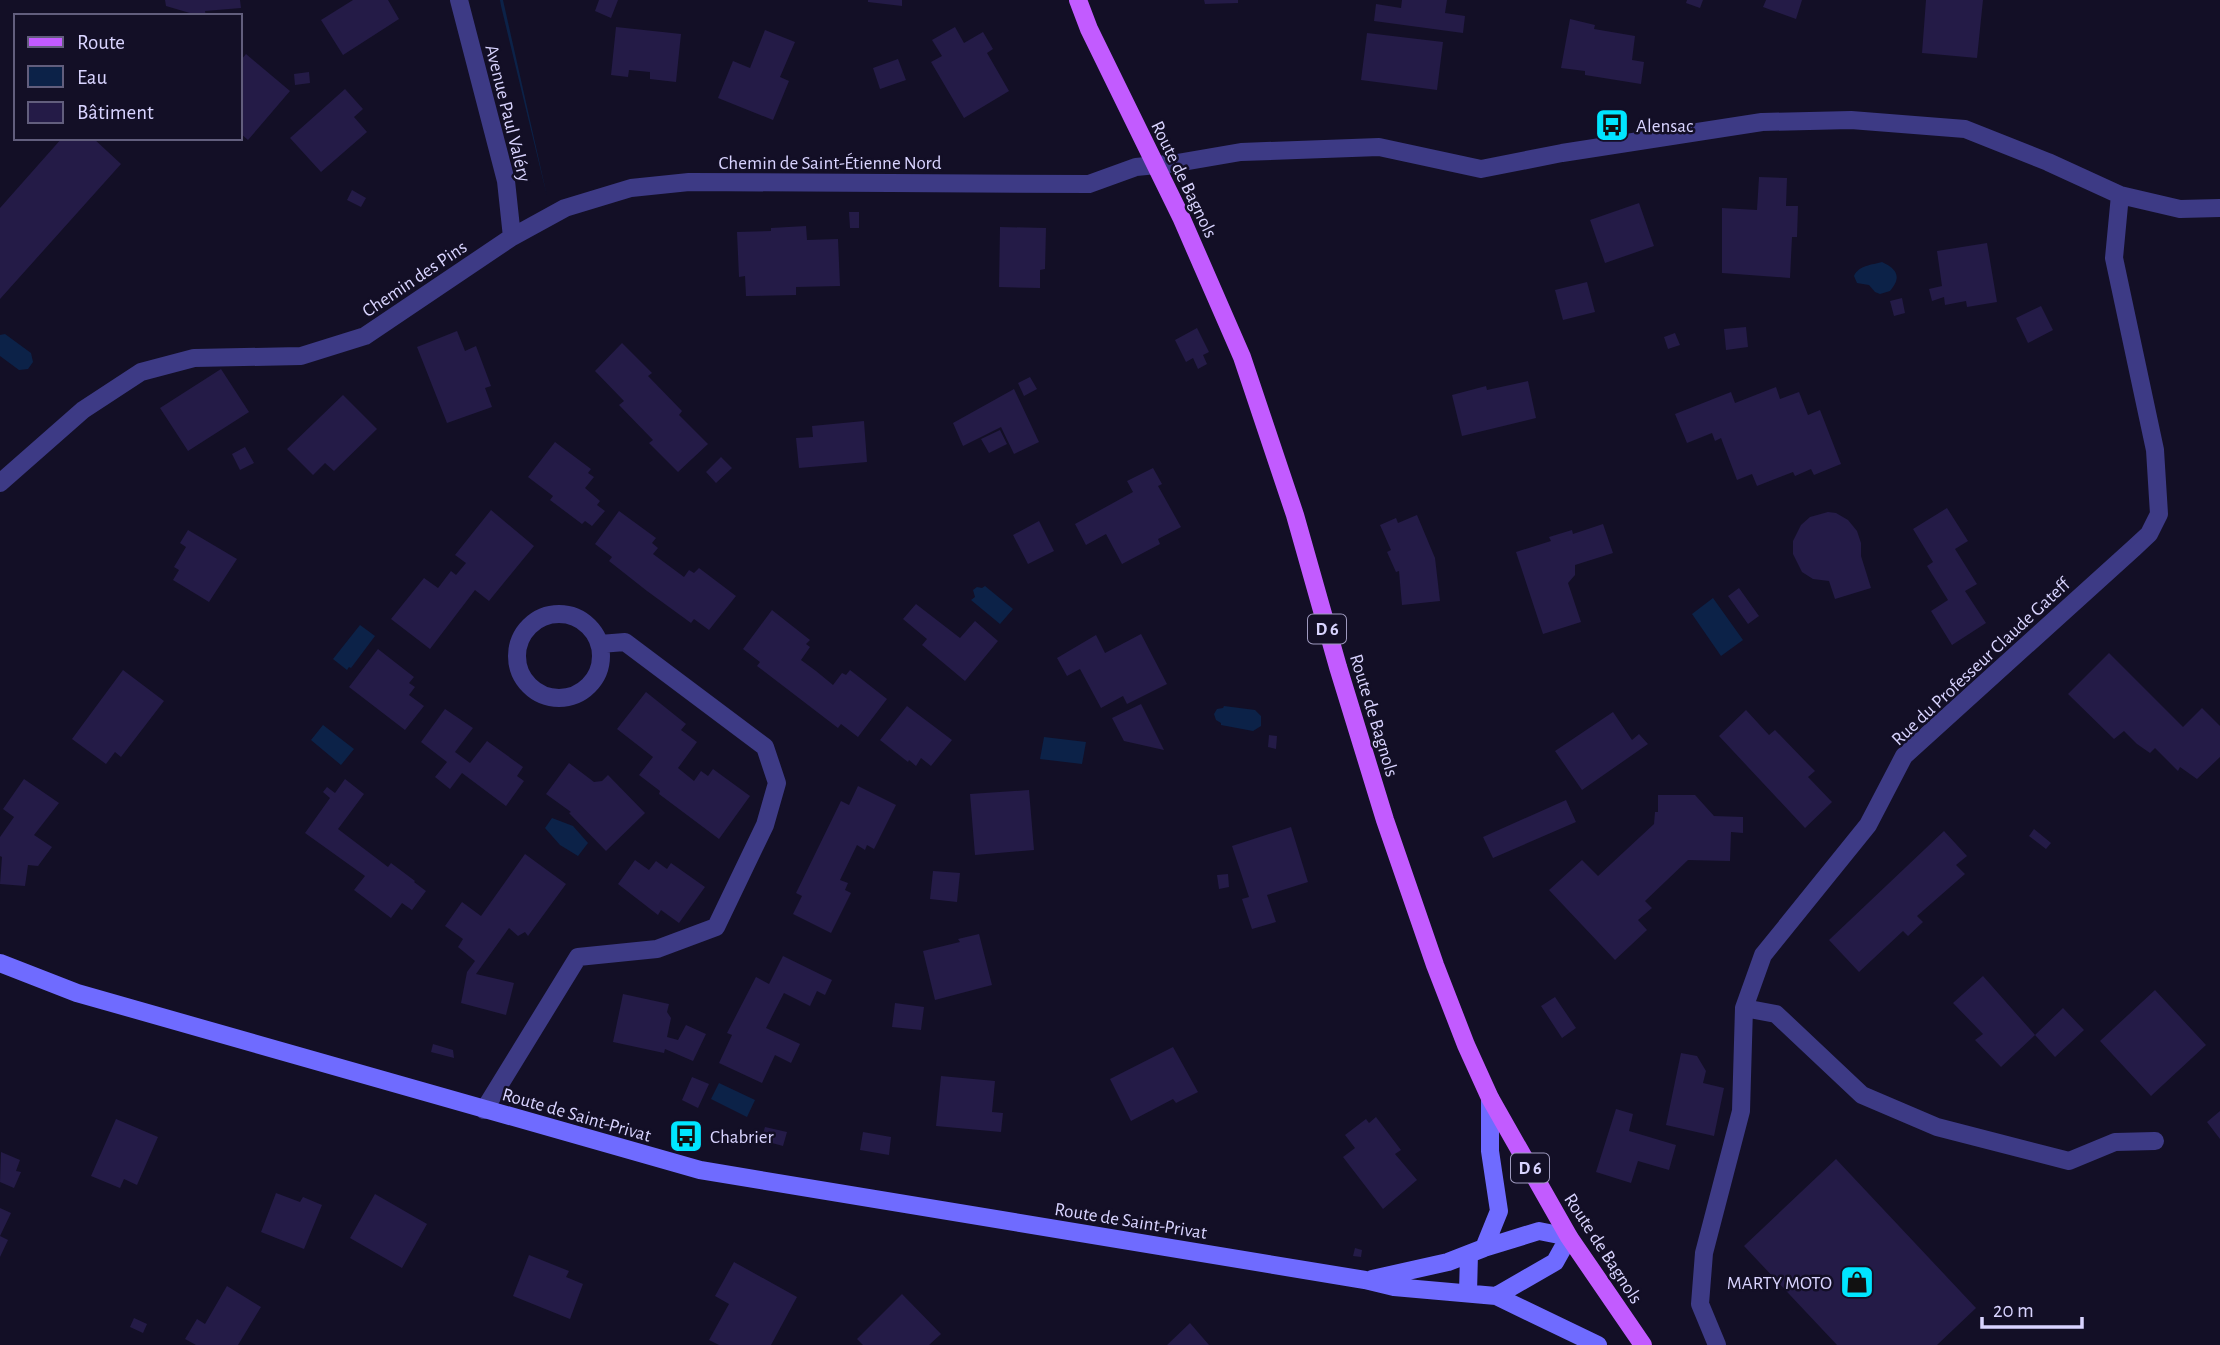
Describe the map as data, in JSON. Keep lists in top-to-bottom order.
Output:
{
  "streets": {
    "main road": ["Route de Bagnols", "D 6"],
    "street": [
      "Avenue Paul Valéry",
      "Chemin de Saint-Étienne Nord",
      "Chemin des Pins",
      "Rue du Professeur Claude Gateff",
      "Route de Saint-Privat"
    ]
  },
  "crossings": [
    ["Avenue Paul Valéry", "Chemin de Saint-Étienne Nord"],
    ["Avenue Paul Valéry", "Chemin des Pins"],
    ["Chemin de Saint-Étienne Nord", "Route de Bagnols"],
    ["Chemin de Saint-Étienne Nord", "Chemin des Pins"],
    ["Chemin de Saint-Étienne Nord", "Rue du Professeur Claude Gateff"]
  ],
  "places": {
    "bus stop": ["Alensac", "Chabrier"],
    "shop": ["MARTY MOTO"]
  },
  "legend": ["Route", "Eau", "Bâtiment"],
  "scale_bar": "20 m"
}
